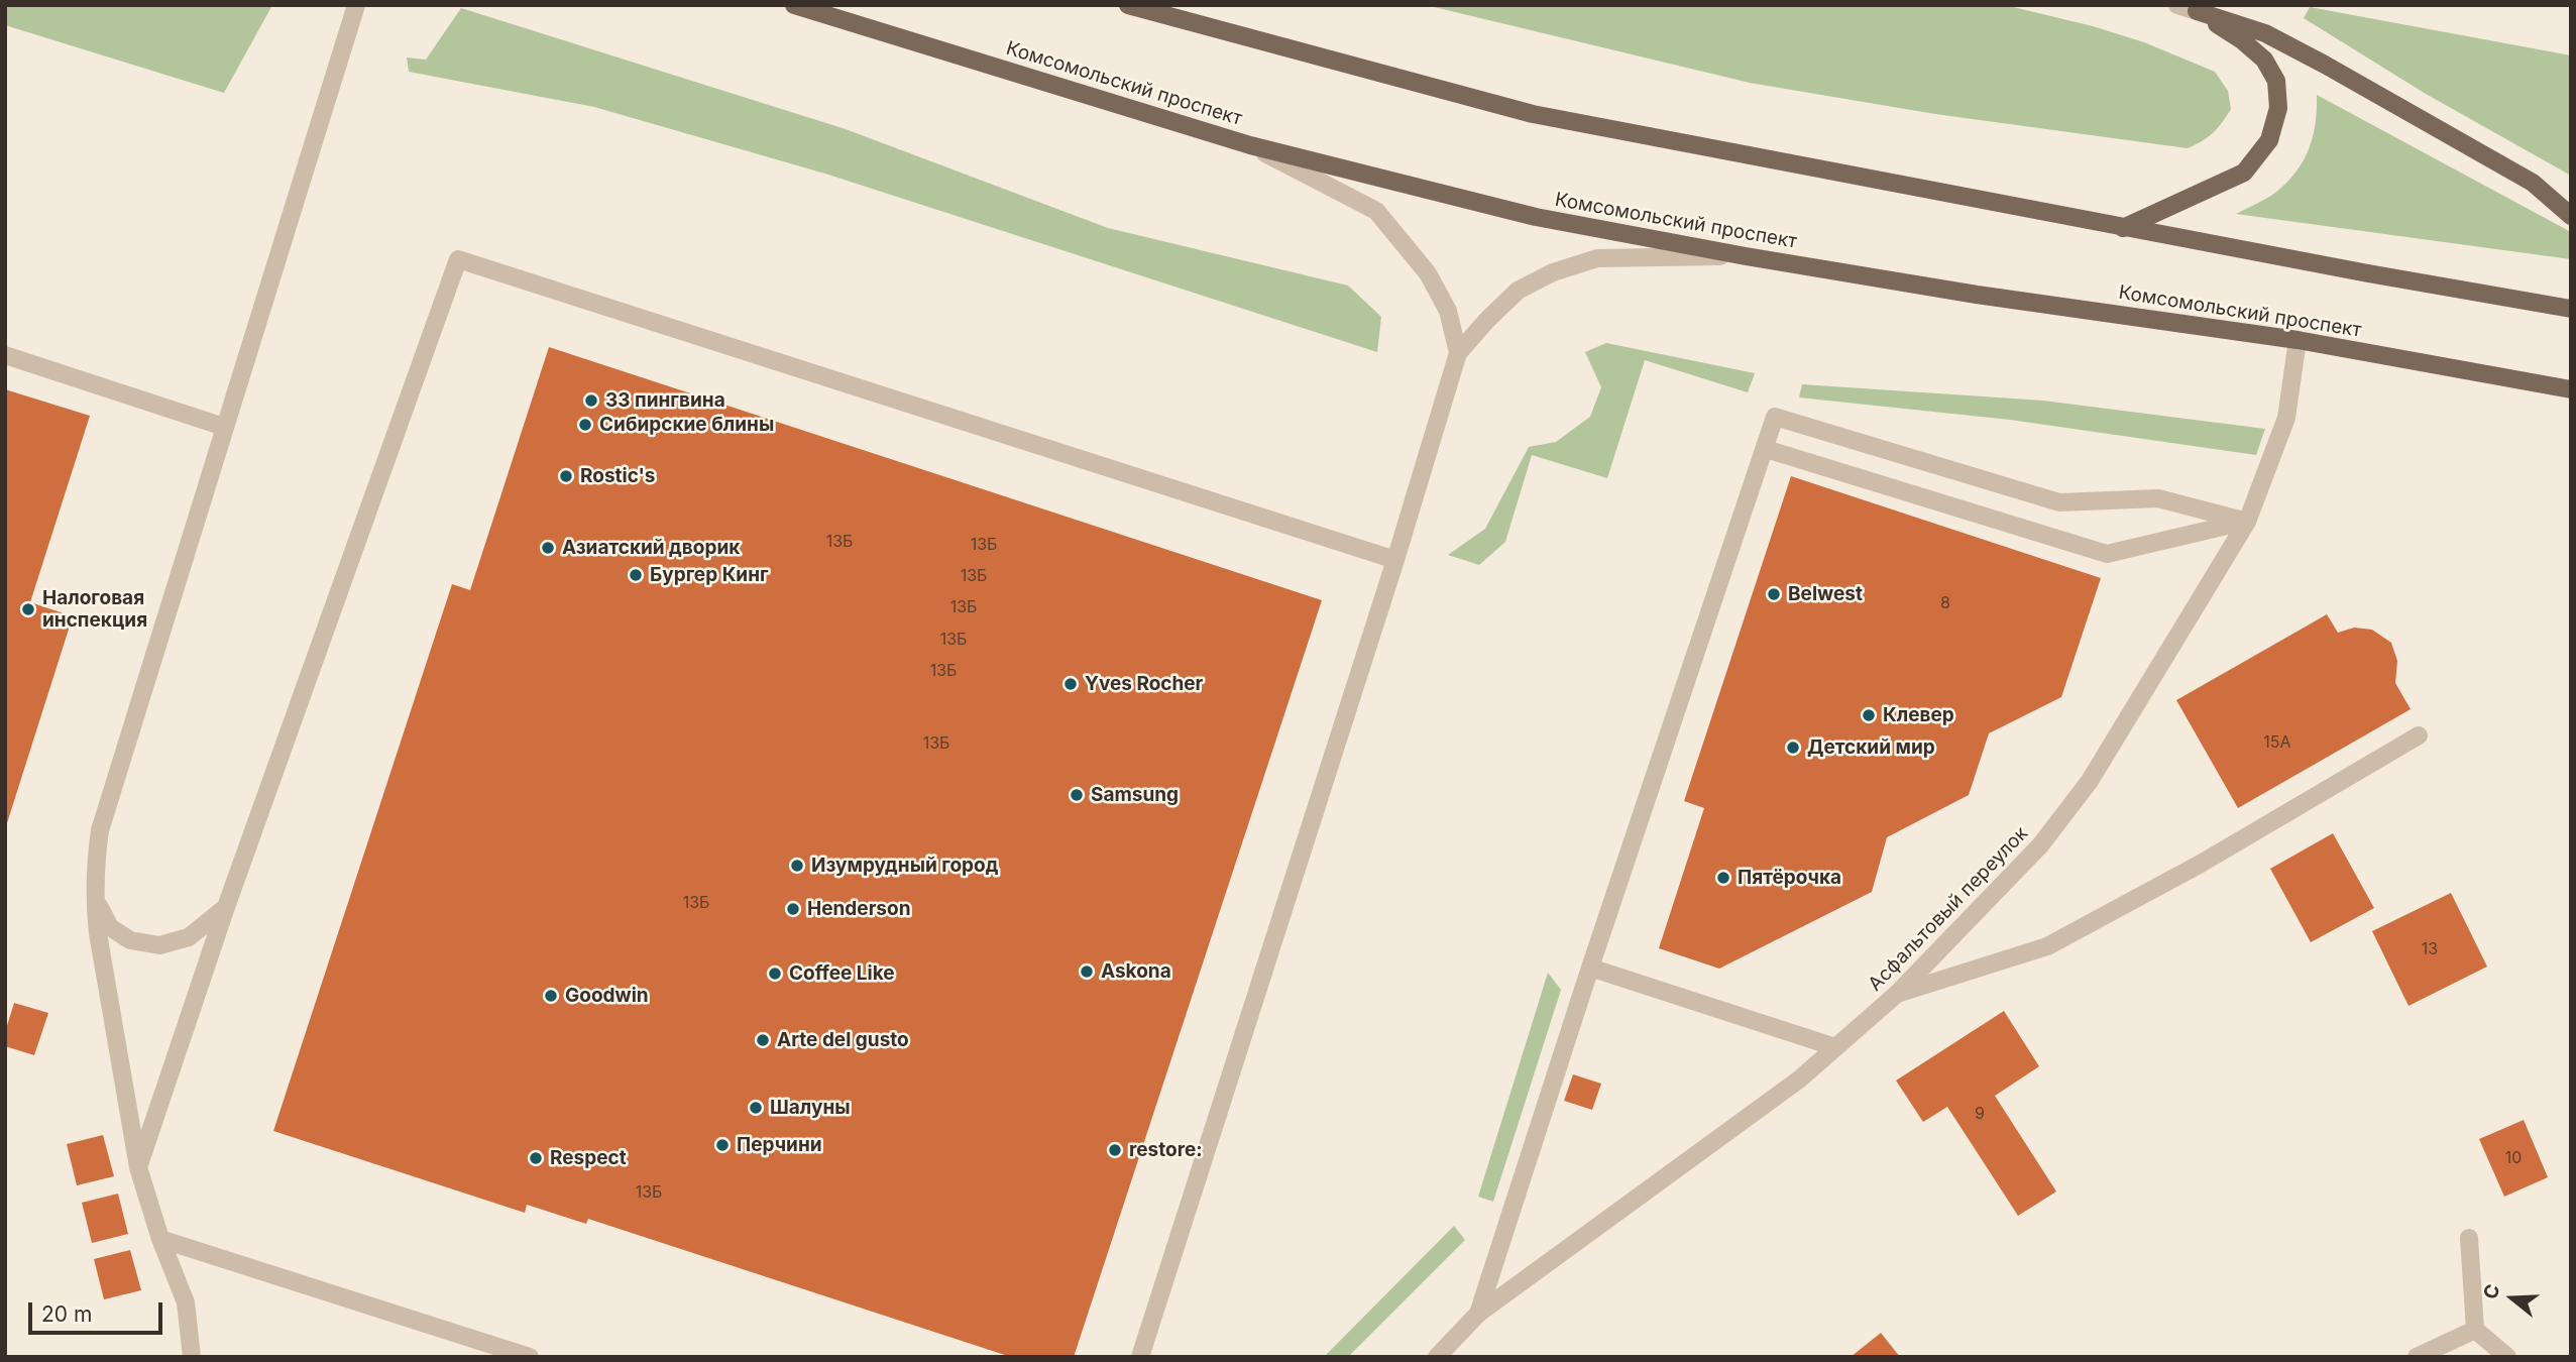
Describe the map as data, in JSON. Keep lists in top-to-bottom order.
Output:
{
  "streets": {
    "main road": ["Комсомольский проспект"],
    "street": ["Асфальтовый переулок"]
  },
  "crossings": [
    ["Комсомольский проспект", "Асфальтовый переулок"]
  ],
  "places": [
    "33 пингвина",
    "Сибирские блины",
    "Rostic's",
    "Азиатский дворик",
    "Бургер Кинг",
    "Belwest",
    "Налоговая инспекция",
    "Yves Rocher",
    "Клевер",
    "Детский мир",
    "Samsung",
    "Изумрудный город",
    "Пятёрочка",
    "Henderson",
    "Askona",
    "Coffee Like",
    "Goodwin",
    "Arte del gusto",
    "Шалуны",
    "Перчини",
    "restore:",
    "Respect"
  ],
  "house_numbers": [
    "13Б",
    "13Б",
    "13Б",
    "8",
    "13Б",
    "13Б",
    "13Б",
    "15А",
    "13Б",
    "13Б",
    "13",
    "9",
    "10",
    "13Б"
  ],
  "scale_bar": "20 m",
  "north": "left"
}
